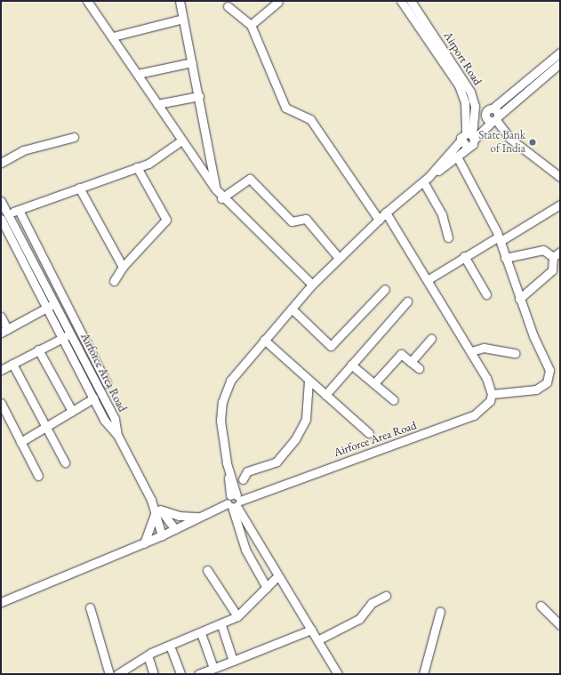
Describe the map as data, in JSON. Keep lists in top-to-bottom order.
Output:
{
  "streets": {
    "street": ["Airport Road", "Airforce Area Road"]
  },
  "places": ["State Bank of India"]
}
